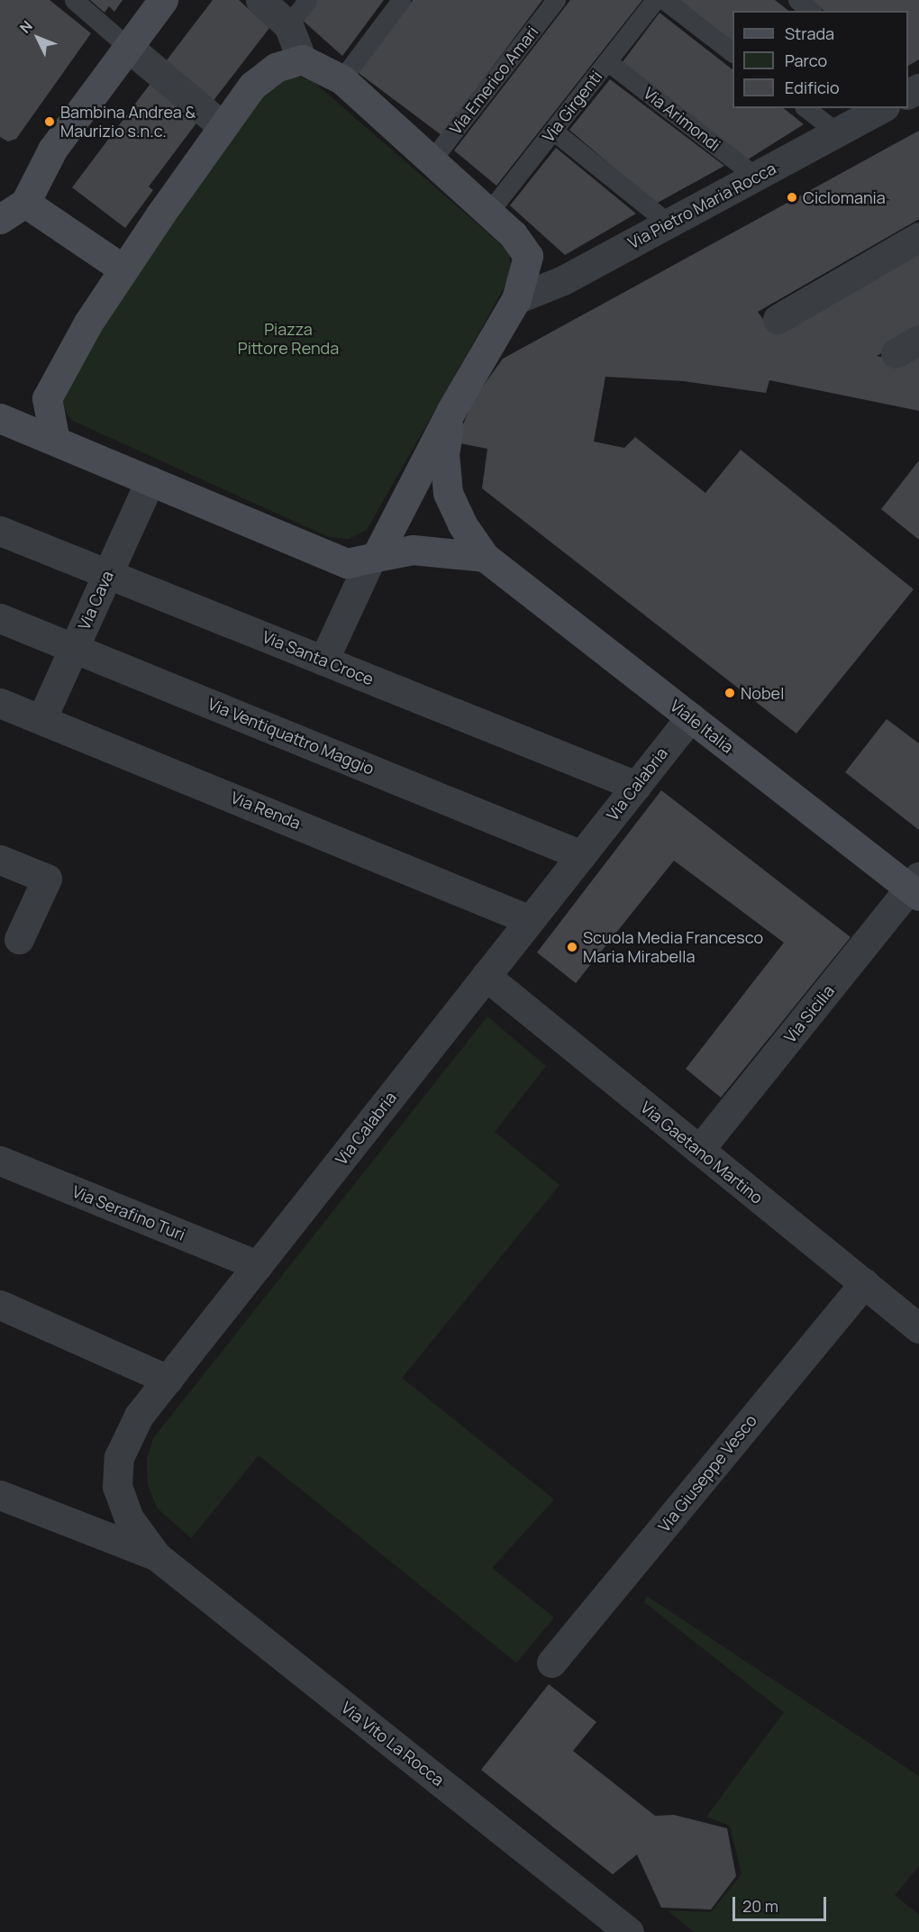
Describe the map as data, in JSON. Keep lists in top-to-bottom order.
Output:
{
  "streets": {
    "street": [
      "Via Pietro Maria Rocca",
      "Via Cava",
      "Via Santa Croce",
      "Viale Italia",
      "Via Ventiquattro Maggio",
      "Via Calabria",
      "Via Renda",
      "Via Sicilia",
      "Via Gaetano Martino",
      "Via Serafino Turi",
      "Via Giuseppe Vesco",
      "Via Vito La Rocca"
    ],
    "lane": ["Via Emerico Amari", "Via Girgenti", "Via Arimondi"]
  },
  "crossings": [
    ["Via Girgenti", "Via Arimondi"],
    ["Via Arimondi", "Via Pietro Maria Rocca"],
    ["Via Cava", "Via Santa Croce"],
    ["Via Cava", "Via Ventiquattro Maggio"],
    ["Via Cava", "Via Renda"],
    ["Via Santa Croce", "Via Calabria"],
    ["Viale Italia", "Via Calabria"],
    ["Viale Italia", "Via Sicilia"],
    ["Via Ventiquattro Maggio", "Via Calabria"],
    ["Via Calabria", "Via Renda"],
    ["Via Calabria", "Via Gaetano Martino"],
    ["Via Calabria", "Via Serafino Turi"],
    ["Via Calabria", "Via Vito La Rocca"],
    ["Via Sicilia", "Via Gaetano Martino"],
    ["Via Gaetano Martino", "Via Giuseppe Vesco"]
  ],
  "parks": ["Piazza Pittore Renda"],
  "places": [
    "Bambina Andrea & Maurizio s.n.c.",
    "Ciclomania",
    "Nobel",
    "Scuola Media Francesco Maria Mirabella"
  ],
  "legend": ["Strada", "Parco", "Edificio"],
  "scale_bar": "20 m",
  "north": "top left"
}
